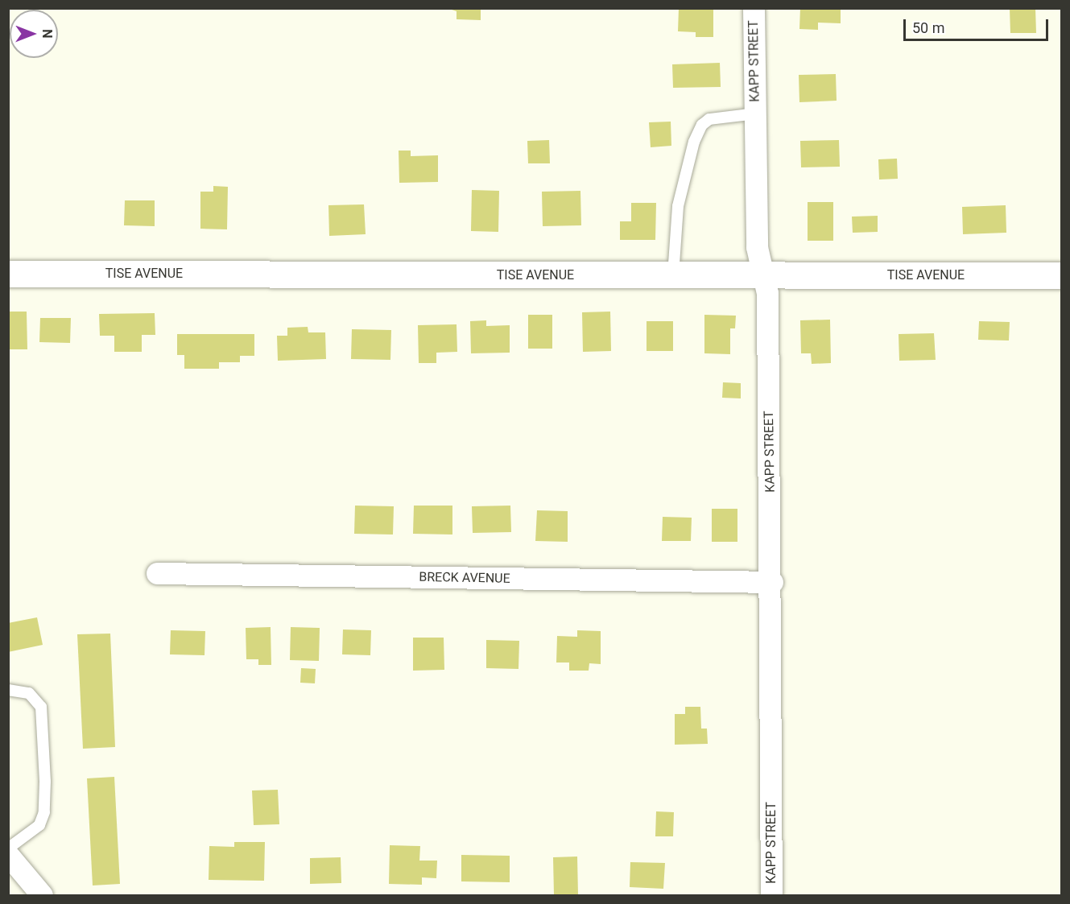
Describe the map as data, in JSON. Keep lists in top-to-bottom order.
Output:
{
  "streets": {
    "street": ["KAPP STREET", "TISE AVENUE", "BRECK AVENUE"]
  },
  "crossings": [
    ["KAPP STREET", "TISE AVENUE"],
    ["KAPP STREET", "BRECK AVENUE"]
  ],
  "scale_bar": "50 m",
  "north": "right"
}
